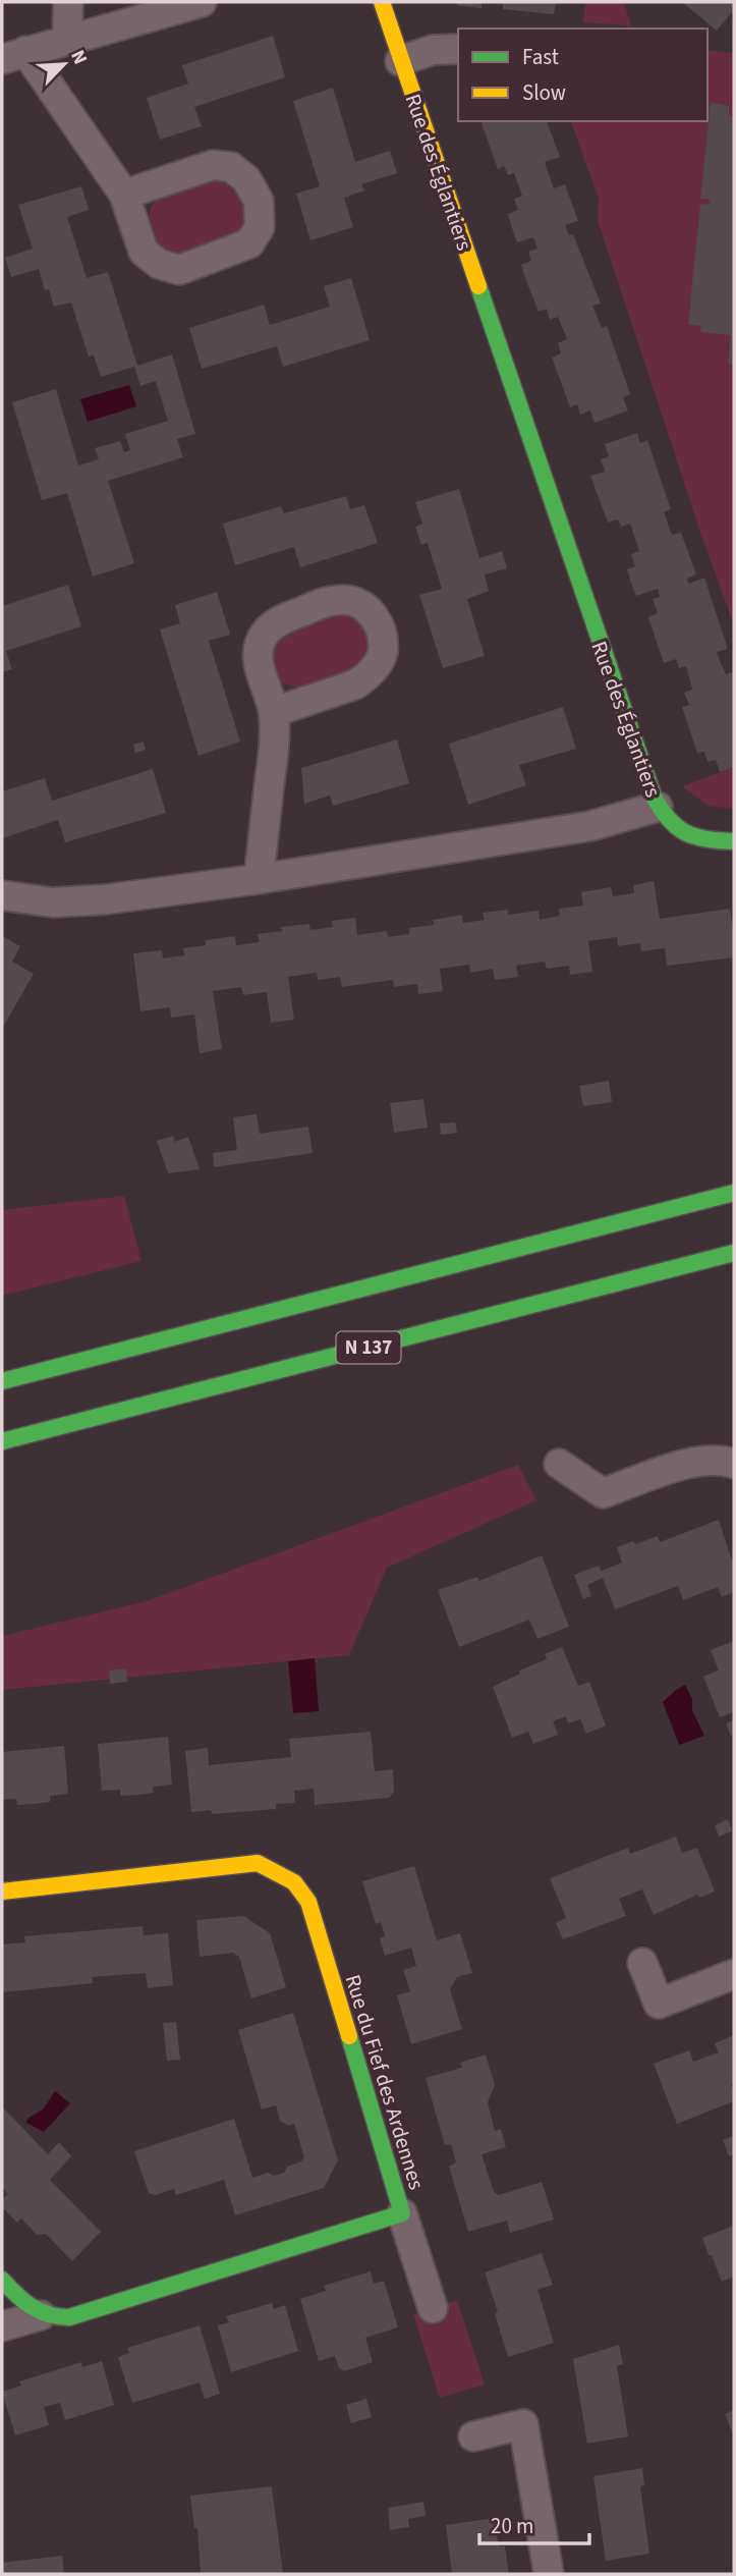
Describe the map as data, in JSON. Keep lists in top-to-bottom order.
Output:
{
  "streets": {
    "main road": ["Rue des Églantiers", "N 137", "Rue du Fief des Ardennes"]
  },
  "legend": ["Fast", "Slow"],
  "scale_bar": "20 m",
  "north": "top right"
}
